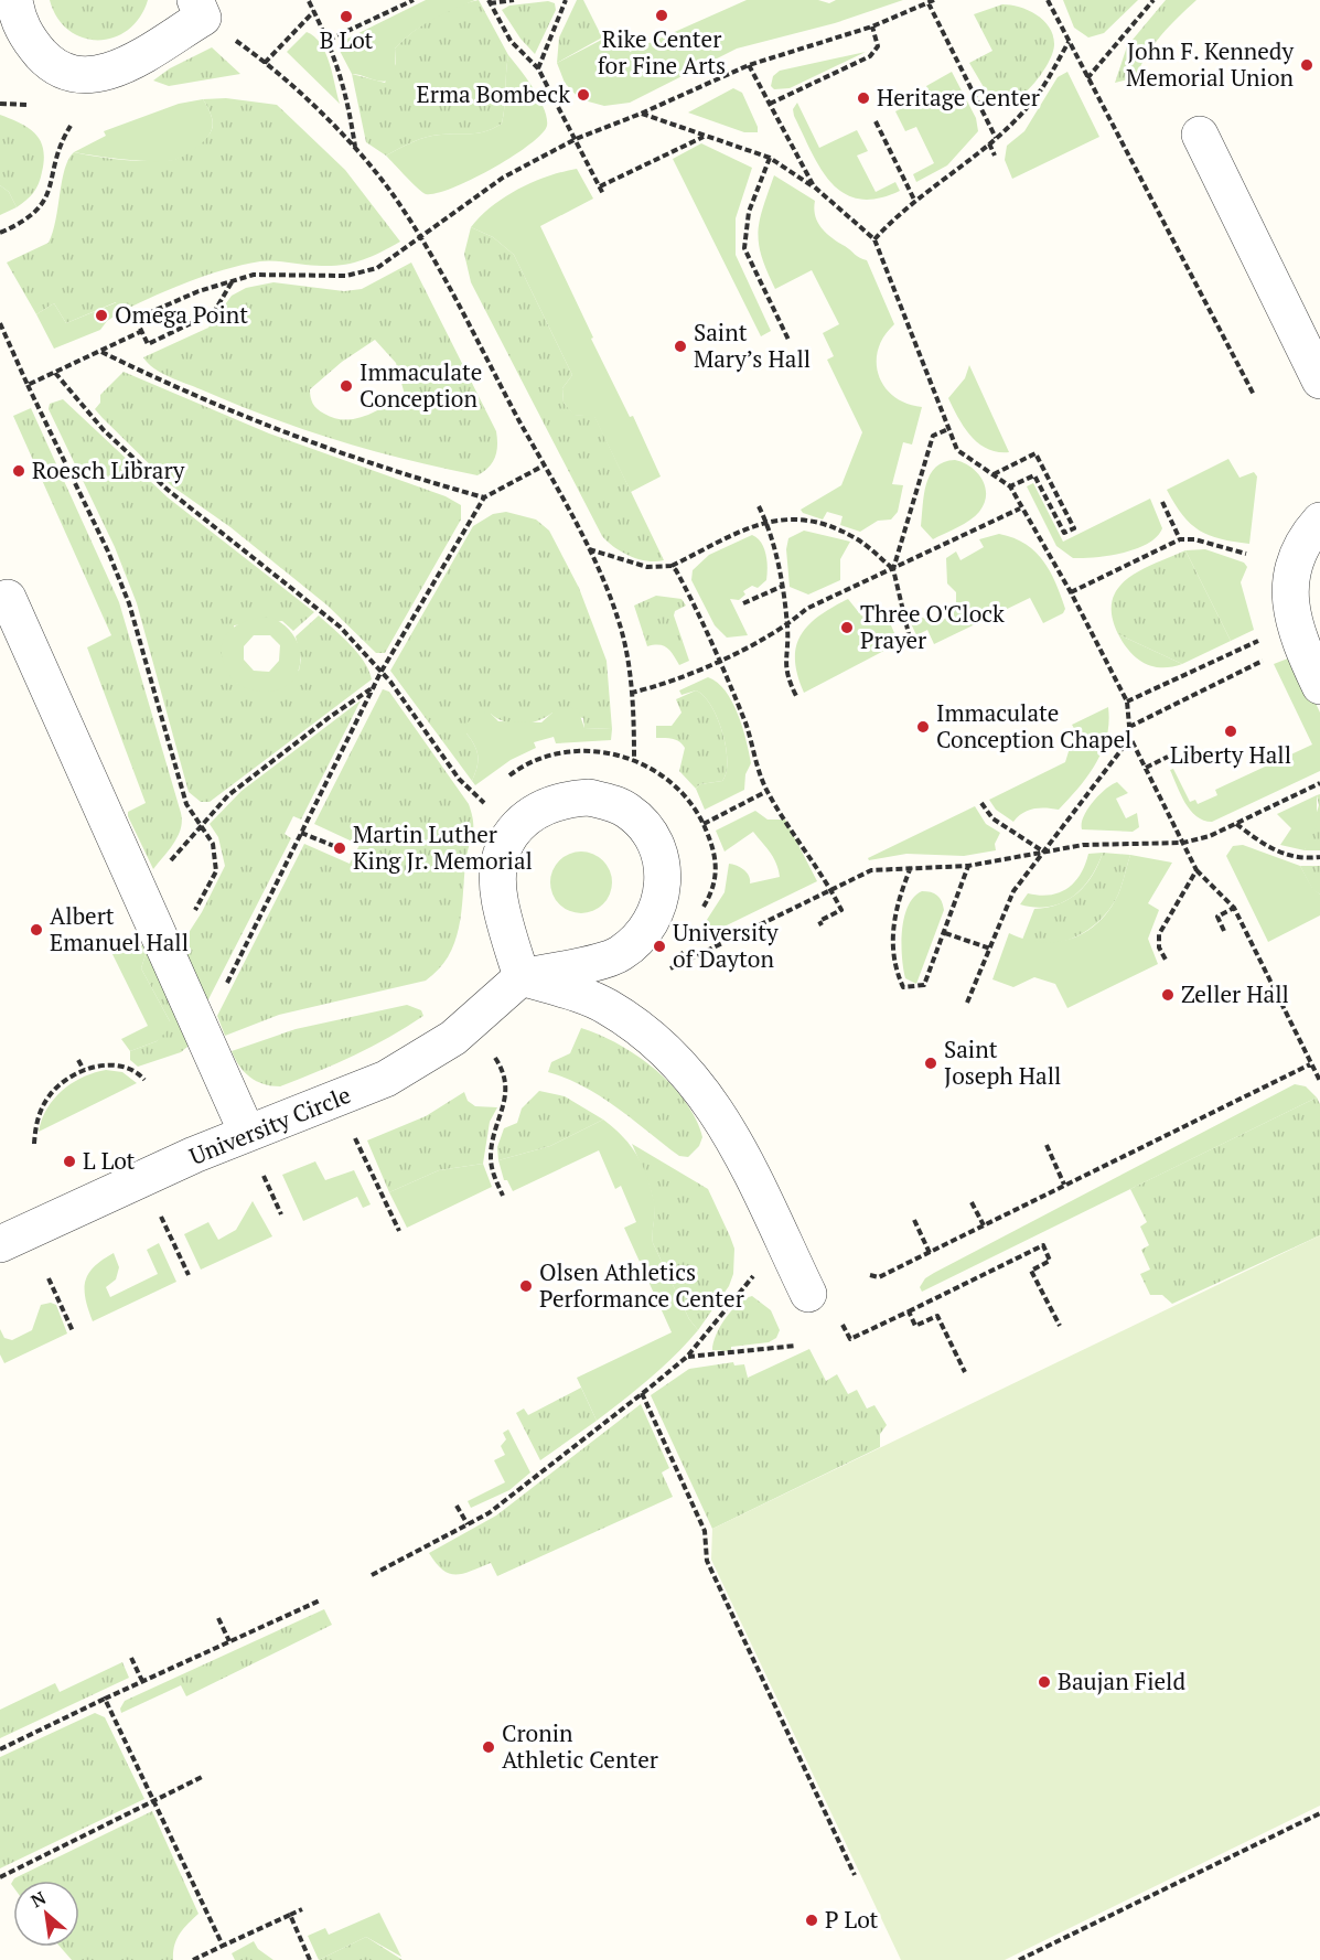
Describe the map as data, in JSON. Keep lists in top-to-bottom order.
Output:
{
  "streets": {
    "street": ["University Circle"]
  },
  "places": [
    "Rike Center for Fine Arts",
    "B Lot",
    "John F. Kennedy Memorial Union",
    "Erma Bombeck",
    "Heritage Center",
    "Omega Point",
    "Saint Mary’s Hall",
    "Immaculate Conception",
    "Roesch Library",
    "Three O'Clock Prayer",
    "Immaculate Conception Chapel",
    "Liberty Hall",
    "Martin Luther King Jr. Memorial",
    "Albert Emanuel Hall",
    "University of Dayton",
    "Zeller Hall",
    "Saint Joseph Hall",
    "L Lot",
    "Olsen Athletics Performance Center",
    "Baujan Field",
    "Cronin Athletic Center",
    "P Lot"
  ],
  "north": "top left"
}
